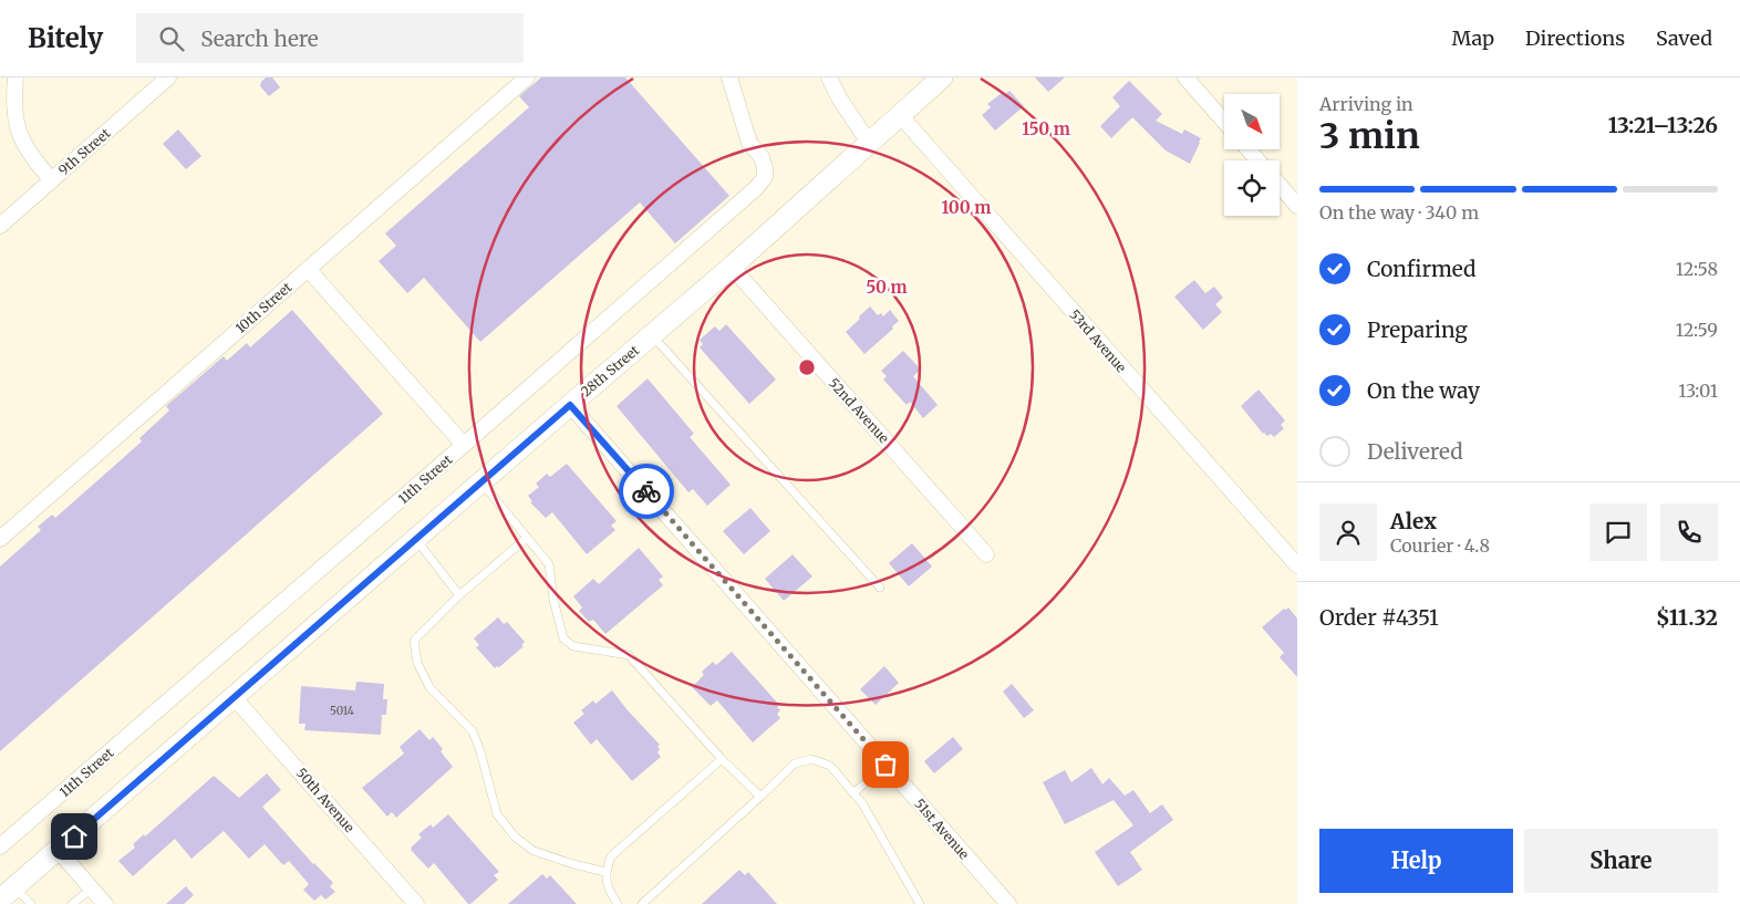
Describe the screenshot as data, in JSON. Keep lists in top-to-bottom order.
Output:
{
  "streets": {
    "main road": ["28th Street"],
    "street": [
      "9th Street",
      "10th Street",
      "53rd Avenue",
      "52nd Avenue",
      "11th Street",
      "50th Avenue",
      "51st Avenue"
    ]
  },
  "crossings": [
    ["53rd Avenue", "28th Street"],
    ["28th Street", "52nd Avenue"],
    ["28th Street", "50th Avenue"],
    ["28th Street", "51st Avenue"]
  ],
  "house_numbers": ["5014"],
  "north": "bottom right",
  "page": {
    "header": "Bitely",
    "search": "Search here",
    "nav": ["Map", "Directions", "Saved"],
    "heading": ["3 min", "Arriving in", "13:21–13:26"],
    "panel": [
      "Alex",
      "Courier · 4.8",
      "Order #4351",
      "$11.32"
    ],
    "bar": "On the way · 340 m",
    "list": [
      ["Confirmed", "12:58"],
      ["Preparing", "12:59"],
      ["On the way", "13:01"],
      "Delivered"
    ],
    "buttons": ["Help", "Share"]
  },
  "rings": ["150 m", "100 m", "50 m"]
}
